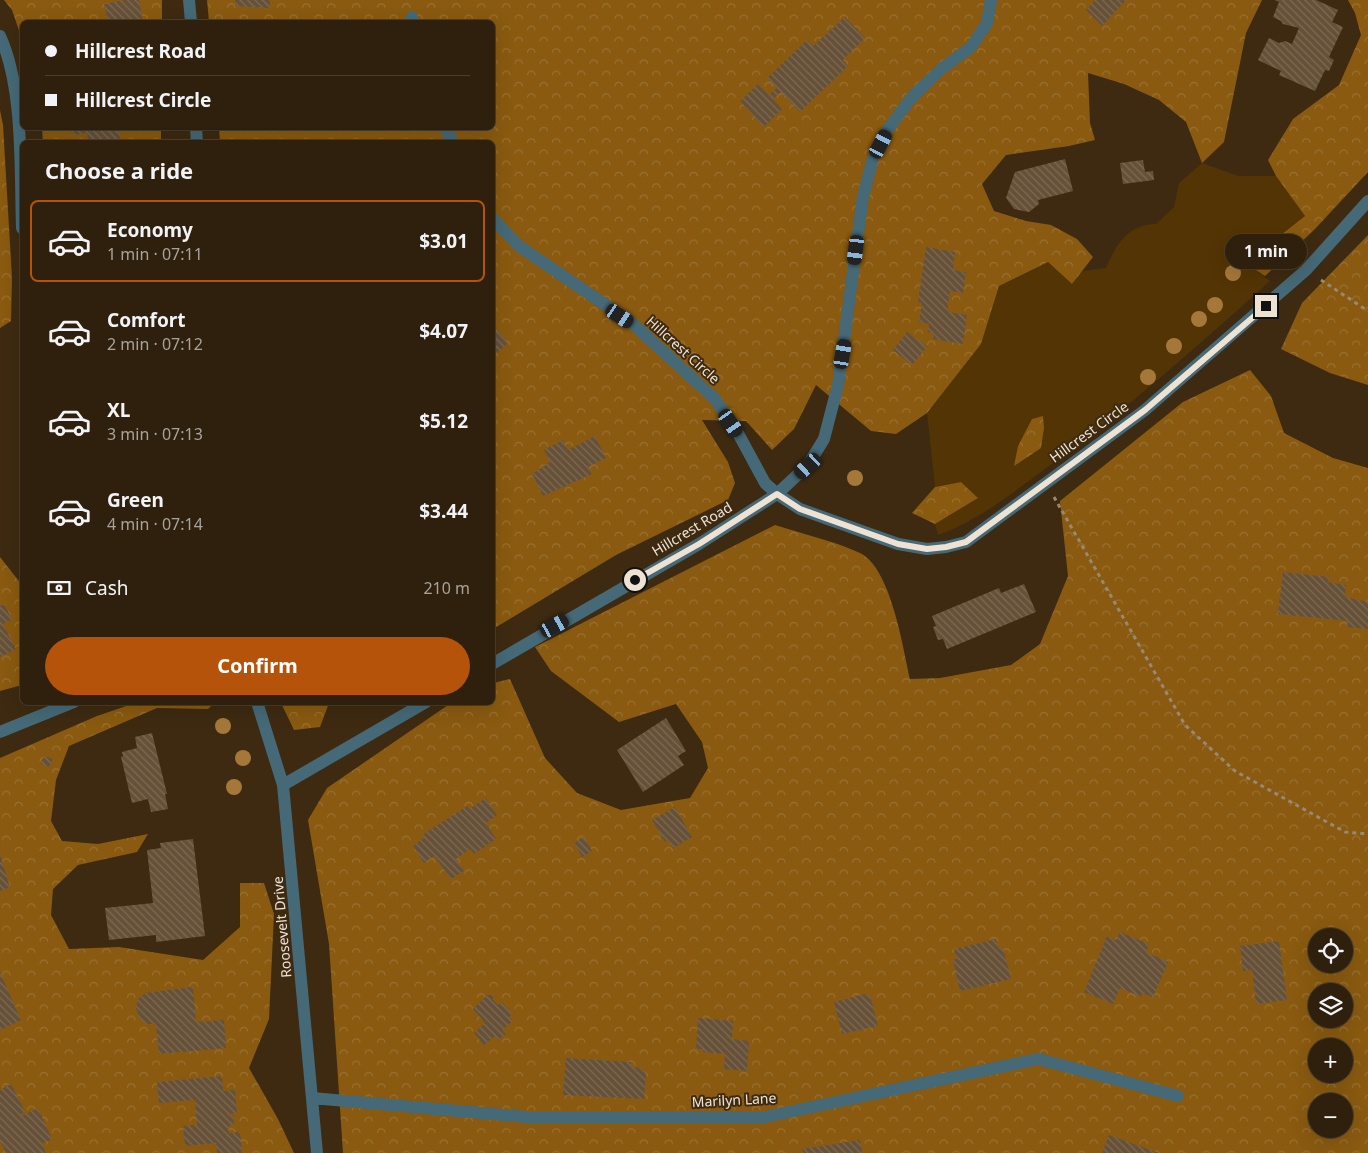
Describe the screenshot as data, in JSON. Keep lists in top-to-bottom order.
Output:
{
  "streets": {
    "street": [
      "Hillcrest Circle",
      "Hillcrest Road",
      "Roosevelt Drive",
      "Marilyn Lane"
    ]
  },
  "crossings": [
    ["Hillcrest Circle", "Hillcrest Road"],
    ["Roosevelt Drive", "Marilyn Lane"]
  ],
  "page": {
    "banner": ["Hillcrest Road", "Hillcrest Circle"],
    "heading": "Choose a ride",
    "list": [
      {
        "name": "Economy",
        "note": "1 min · 07:11",
        "value": "$3.01"
      },
      {
        "name": "Comfort",
        "note": "2 min · 07:12",
        "value": "$4.07"
      },
      {
        "name": "XL",
        "note": "3 min · 07:13",
        "value": "$5.12"
      },
      {
        "name": "Green",
        "note": "4 min · 07:14",
        "value": "$3.44"
      }
    ],
    "bubble": "1 min",
    "pay": ["Cash", "210 m"],
    "buttons": "Confirm",
    "map_buttons": ["+", "−"]
  }
}
